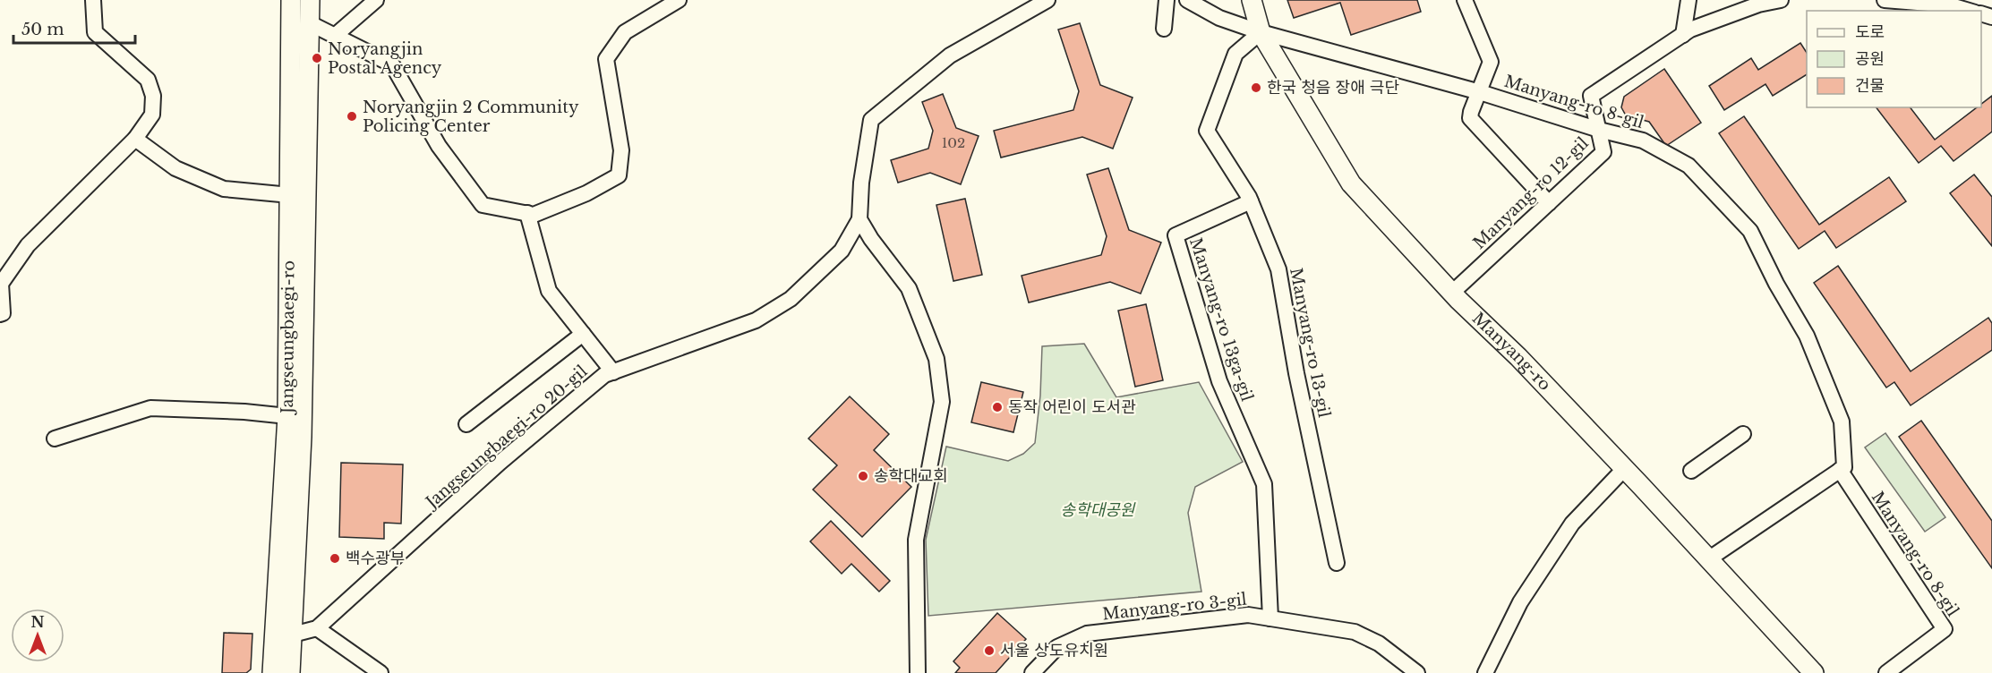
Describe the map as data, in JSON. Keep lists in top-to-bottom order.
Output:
{
  "streets": {
    "street": [
      "Manyang-ro 8-gil",
      "Manyang-ro 12-gil",
      "Manyang-ro 13ga-gil",
      "Jangseungbaegi-ro",
      "Manyang-ro 13-gil",
      "Manyang-ro",
      "Jangseungbaegi-ro 20-gil",
      "Manyang-ro 3-gil"
    ]
  },
  "crossings": [
    ["Manyang-ro 8-gil", "Manyang-ro 12-gil"],
    ["Manyang-ro 8-gil", "Manyang-ro 13-gil"],
    ["Manyang-ro 8-gil", "Manyang-ro"],
    ["Manyang-ro 12-gil", "Manyang-ro"],
    ["Manyang-ro 13ga-gil", "Manyang-ro 13-gil"],
    ["Manyang-ro 13ga-gil", "Manyang-ro 3-gil"],
    ["Jangseungbaegi-ro", "Jangseungbaegi-ro 20-gil"],
    ["Manyang-ro 13-gil", "Manyang-ro"]
  ],
  "parks": ["송학대공원"],
  "places": [
    "Noryangjin Postal Agency",
    "한국 청음 장애 극단",
    "Noryangjin 2 Community Policing Center",
    "동작 어린이 도서관",
    "송학대교회",
    "백수광부",
    "서울 상도유치원"
  ],
  "house_numbers": ["102"],
  "legend": ["도로", "공원", "건물"],
  "scale_bar": "50 m",
  "north": "top"
}
